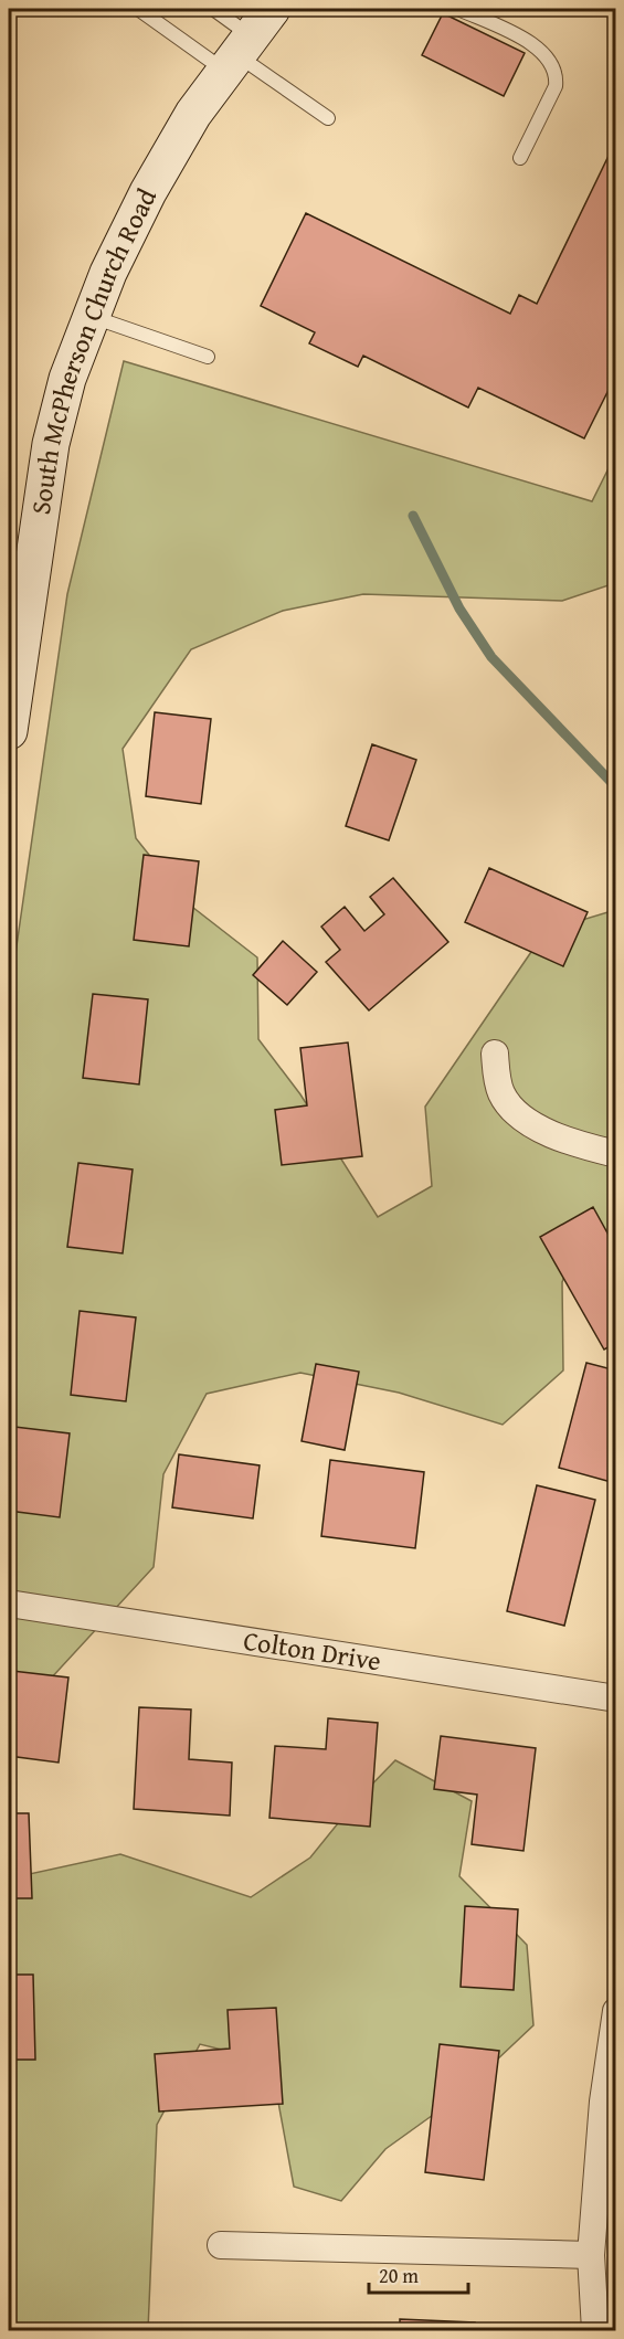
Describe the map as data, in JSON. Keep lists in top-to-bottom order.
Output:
{
  "streets": {
    "main road": ["South McPherson Church Road"],
    "street": ["Colton Drive"]
  },
  "scale_bar": "20 m"
}
